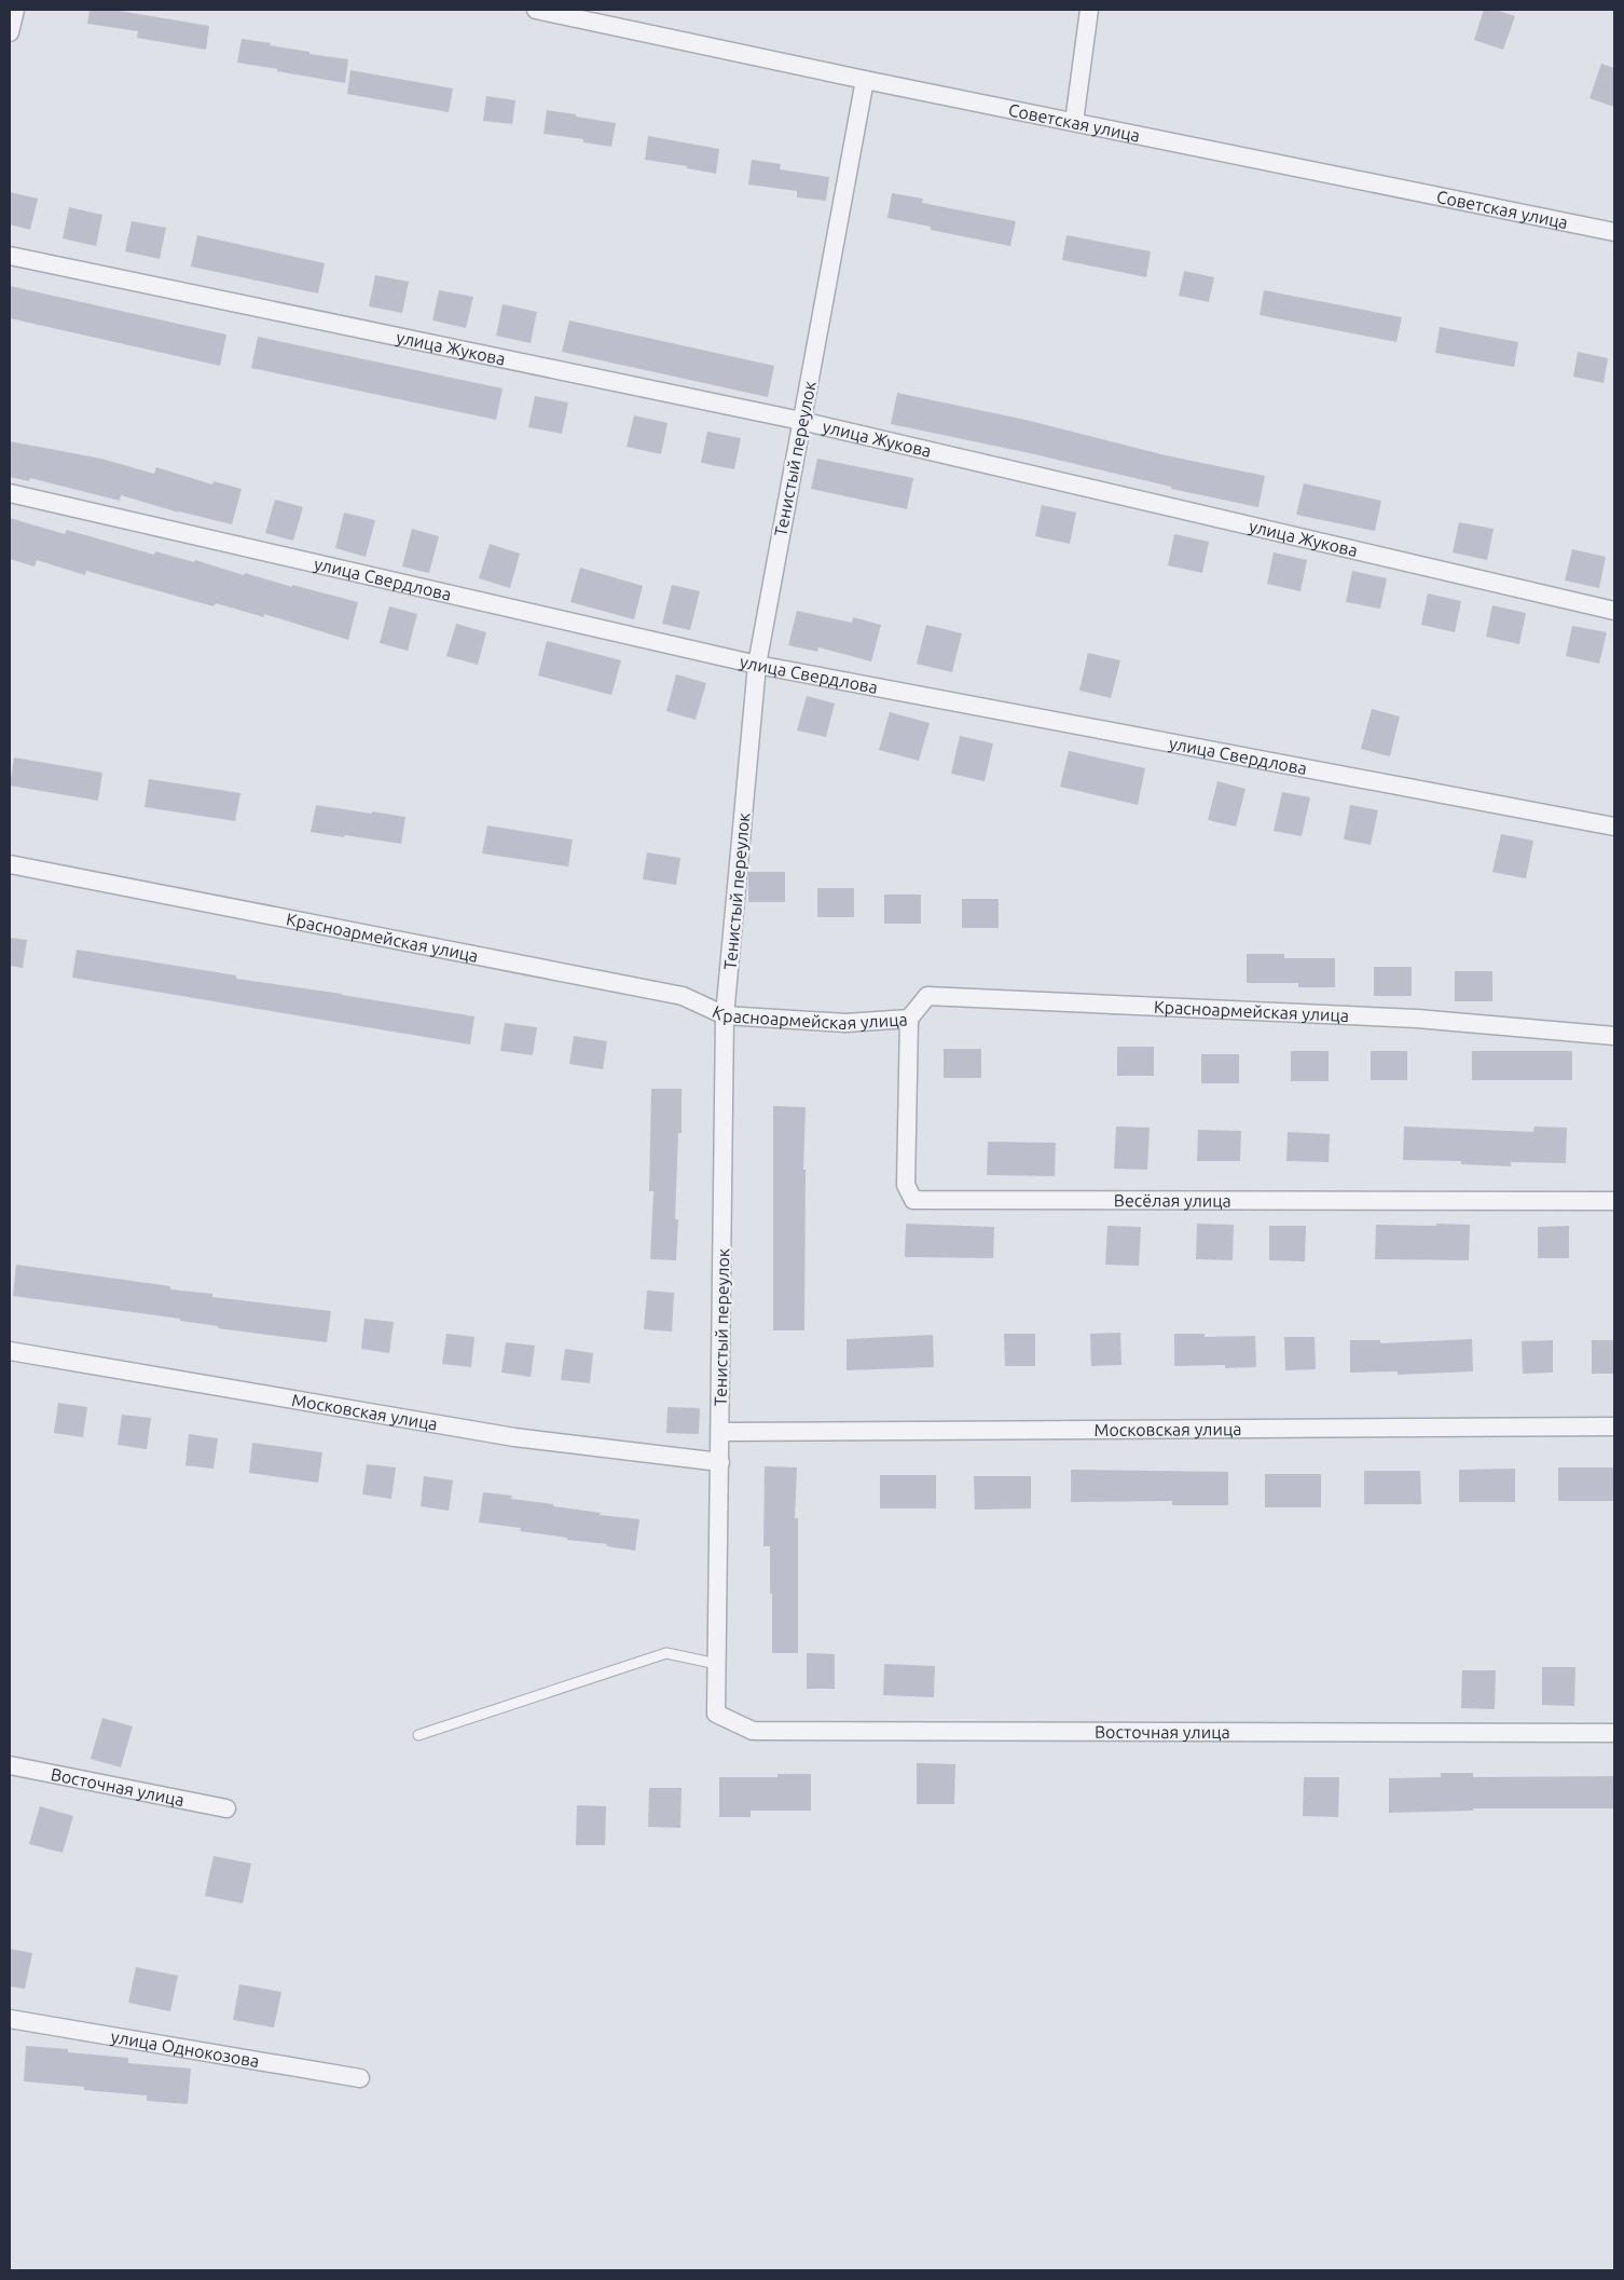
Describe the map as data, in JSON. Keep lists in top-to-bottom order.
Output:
{
  "streets": {
    "street": [
      "Советская улица",
      "улица Жукова",
      "Тенистый переулок",
      "улица Свердлова",
      "Красноармейская улица",
      "Весёлая улица",
      "Московская улица",
      "Восточная улица",
      "улица Однокозова"
    ]
  },
  "crossings": [
    ["Советская улица", "Тенистый переулок"],
    ["улица Жукова", "Тенистый переулок"],
    ["Тенистый переулок", "улица Свердлова"],
    ["Тенистый переулок", "Красноармейская улица"],
    ["Тенистый переулок", "Московская улица"],
    ["Тенистый переулок", "Восточная улица"],
    ["Красноармейская улица", "Весёлая улица"]
  ]
}
